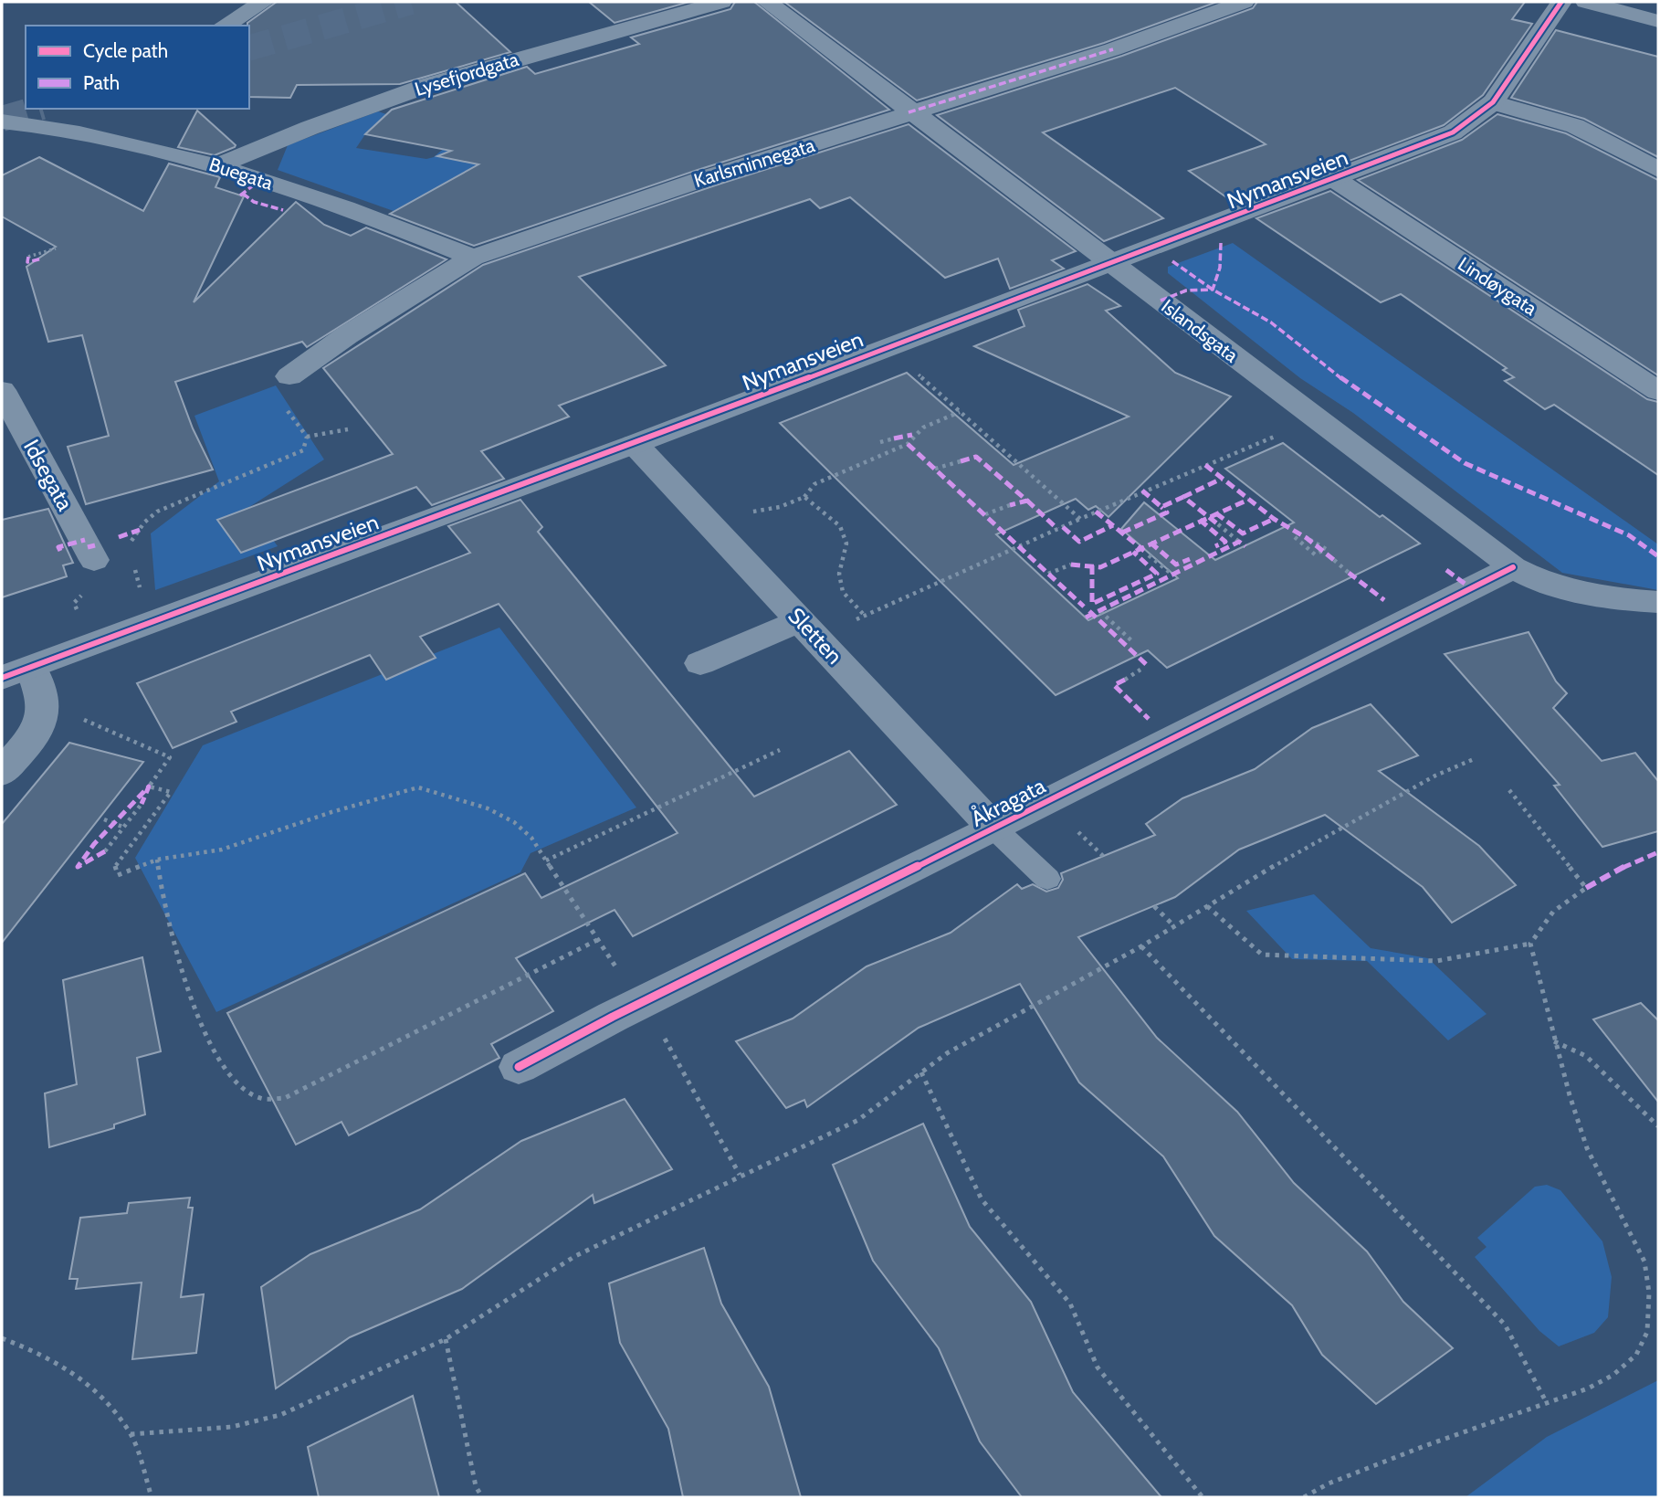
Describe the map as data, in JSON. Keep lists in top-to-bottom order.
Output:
{
  "streets": {
    "street": [
      "Lysefjordgata",
      "Karlsminnegata",
      "Buegata",
      "Nymansveien",
      "Lindøygata",
      "Islandsgata",
      "Idsegata",
      "Sletten",
      "Åkragata"
    ]
  },
  "crossings": [
    ["Lysefjordgata", "Buegata"],
    ["Karlsminnegata", "Buegata"],
    ["Karlsminnegata", "Islandsgata"],
    ["Nymansveien", "Lindøygata"],
    ["Nymansveien", "Islandsgata"],
    ["Nymansveien", "Sletten"],
    ["Islandsgata", "Åkragata"],
    ["Sletten", "Åkragata"]
  ],
  "legend": ["Cycle path", "Path"]
}
